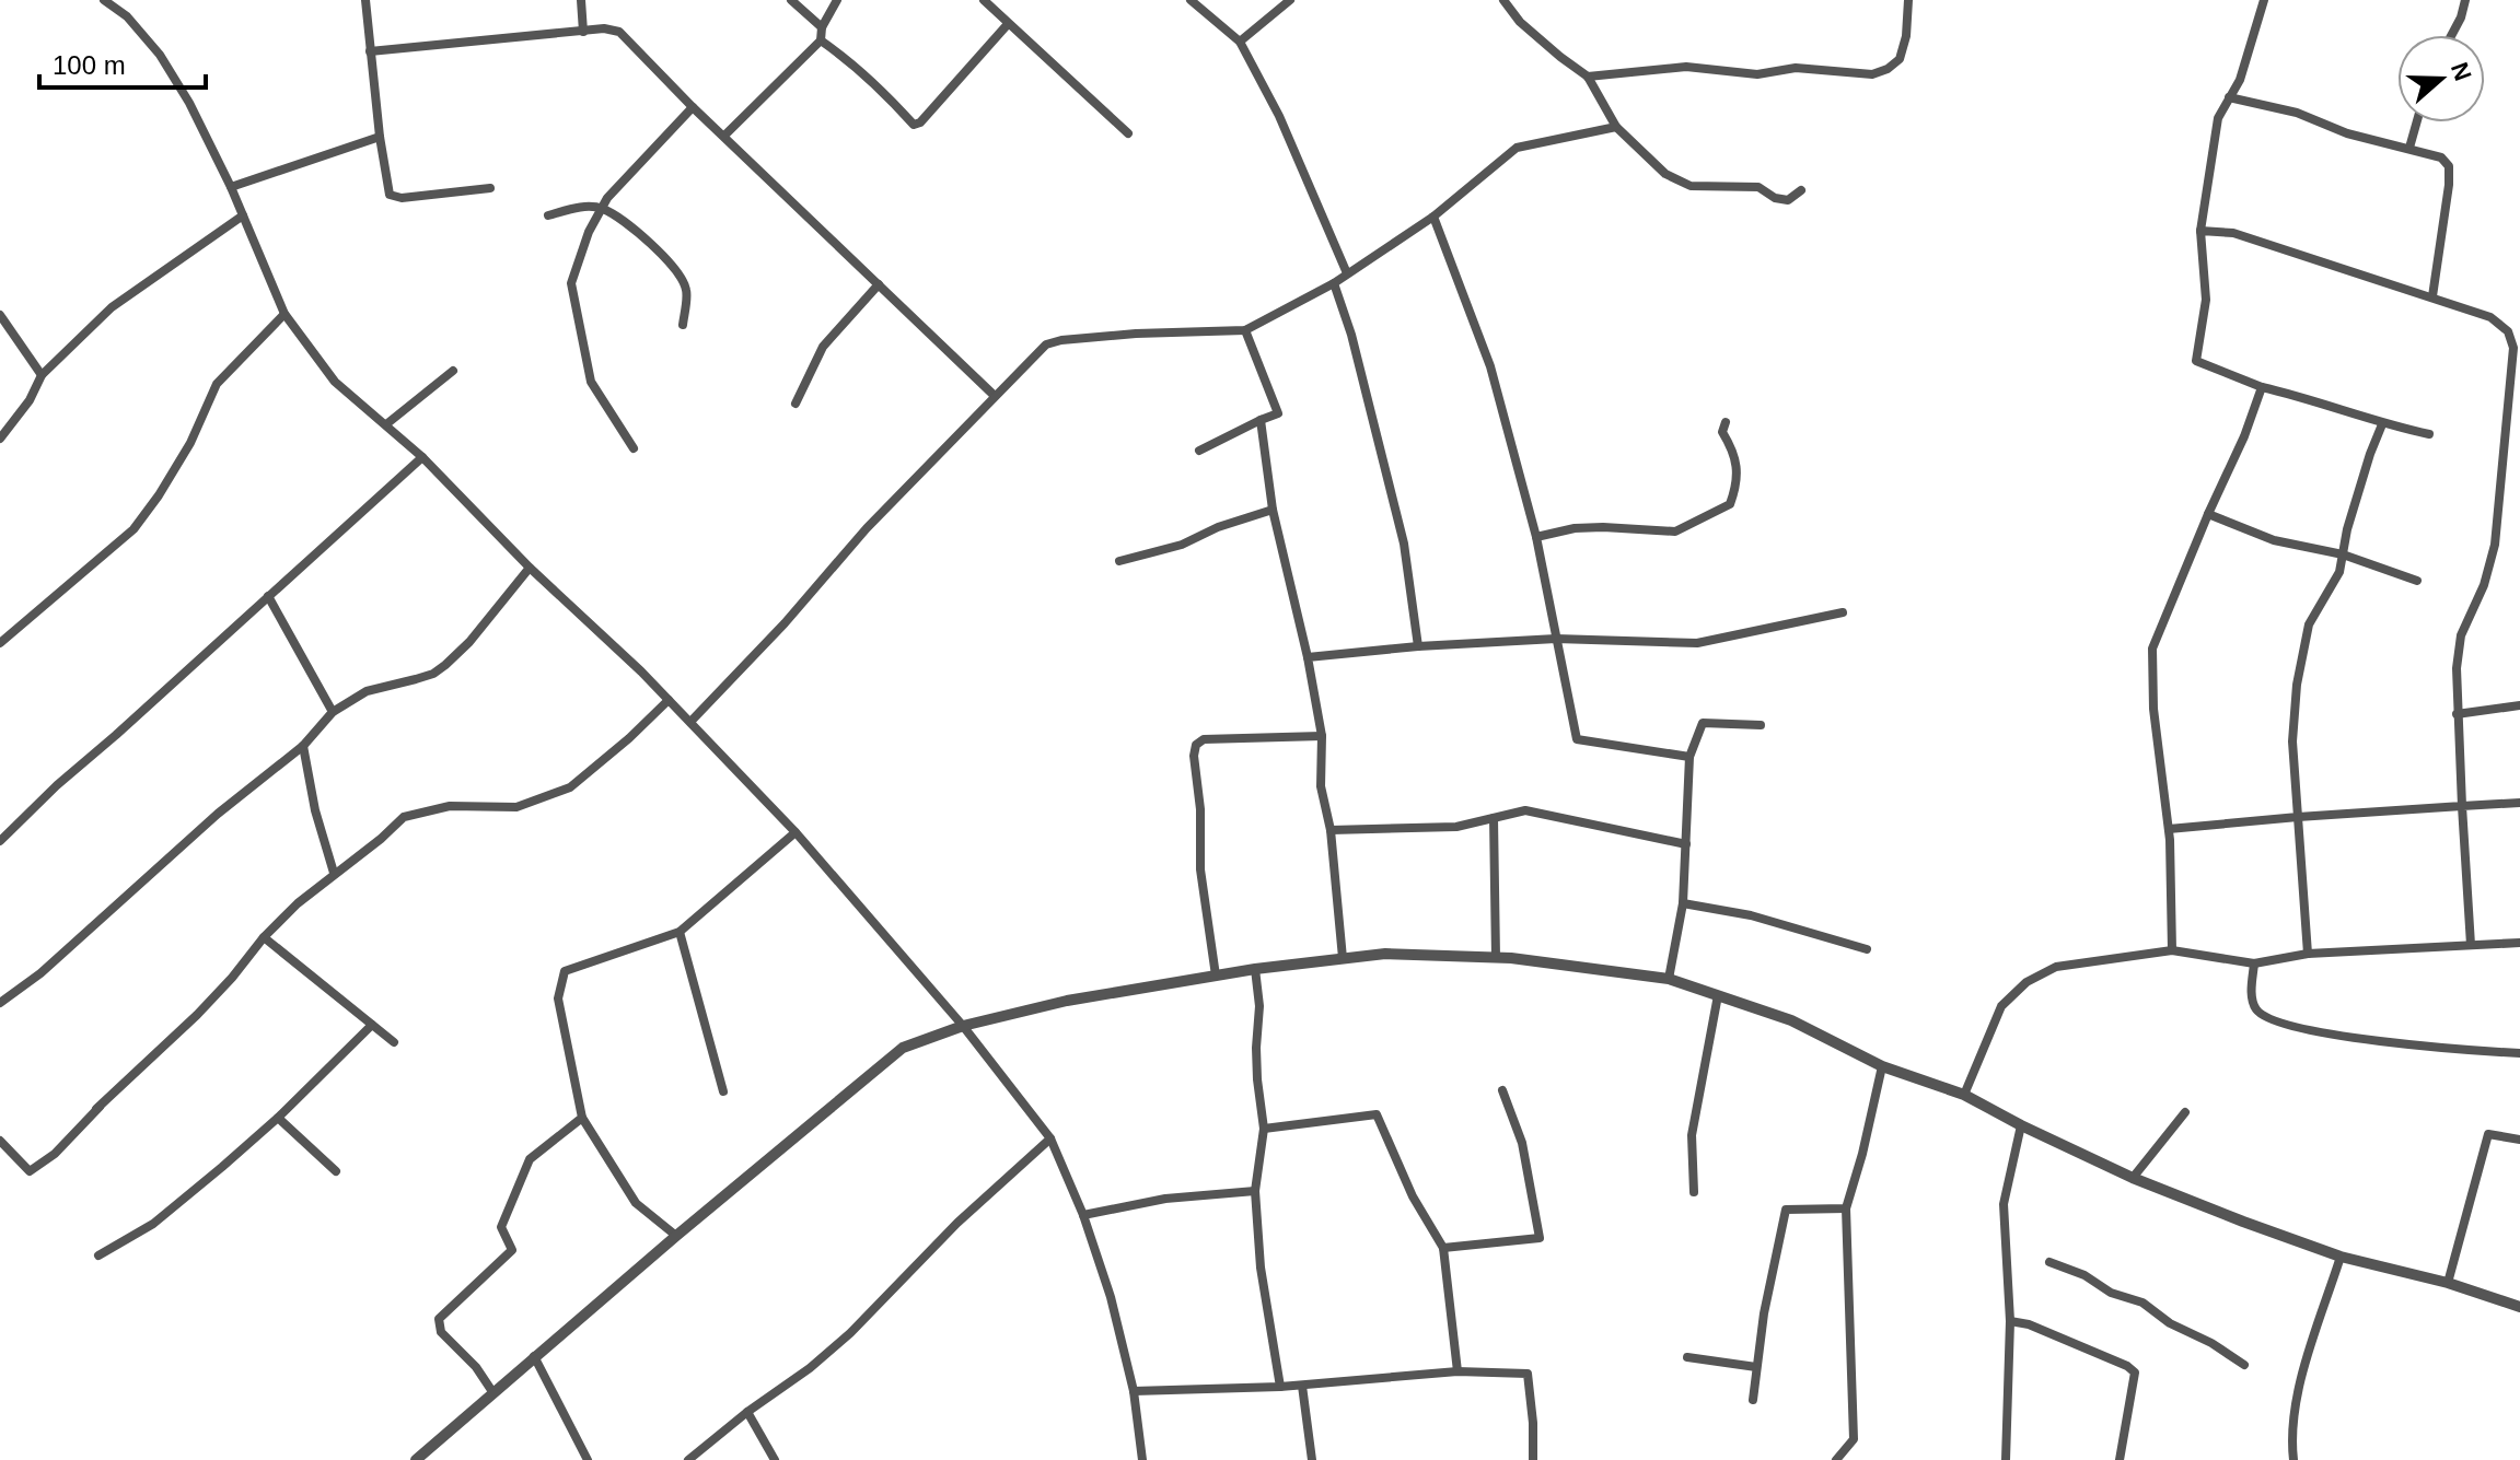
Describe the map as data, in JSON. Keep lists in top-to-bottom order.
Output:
{
  "scale_bar": "100 m",
  "north": "right"
}
